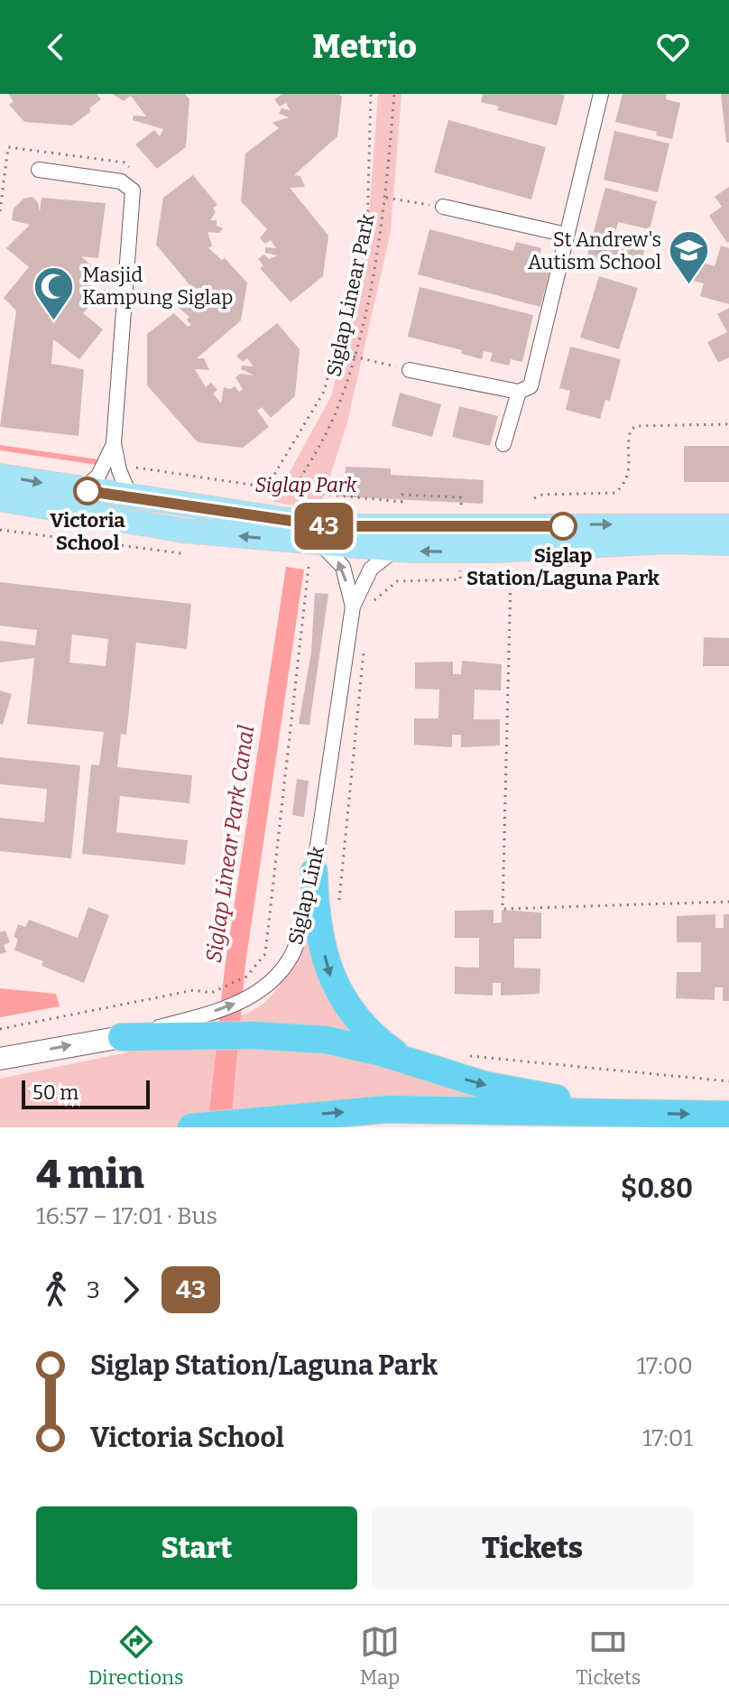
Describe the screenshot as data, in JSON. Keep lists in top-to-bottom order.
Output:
{
  "streets": {
    "street": ["Siglap Link"],
    "path": ["Siglap Linear Park"]
  },
  "one_way": ["Siglap Link"],
  "water": ["Siglap Linear Park Canal"],
  "parks": ["Siglap Park"],
  "places": {
    "school or university": ["St Andrew's Autism School"],
    "mosque": ["Masjid Kampung Siglap"],
    "other": ["Victoria School", "Siglap Station/Laguna Park"]
  },
  "lines": ["bus line 43"],
  "scale_bar": "50 m",
  "page": {
    "header": "Metrio",
    "on_map": "43",
    "scale": "50 m",
    "heading": ["4 min", "16:57 – 17:01 · Bus", "$0.80"],
    "legs": ["3", "43"],
    "list": [
      {
        "name": "Siglap Station/Laguna Park",
        "value": "17:00"
      },
      {
        "name": "Victoria School",
        "value": "17:01"
      }
    ],
    "buttons": ["Start", "Tickets"],
    "tabs": ["Directions", "Map", "Tickets"]
  }
}
